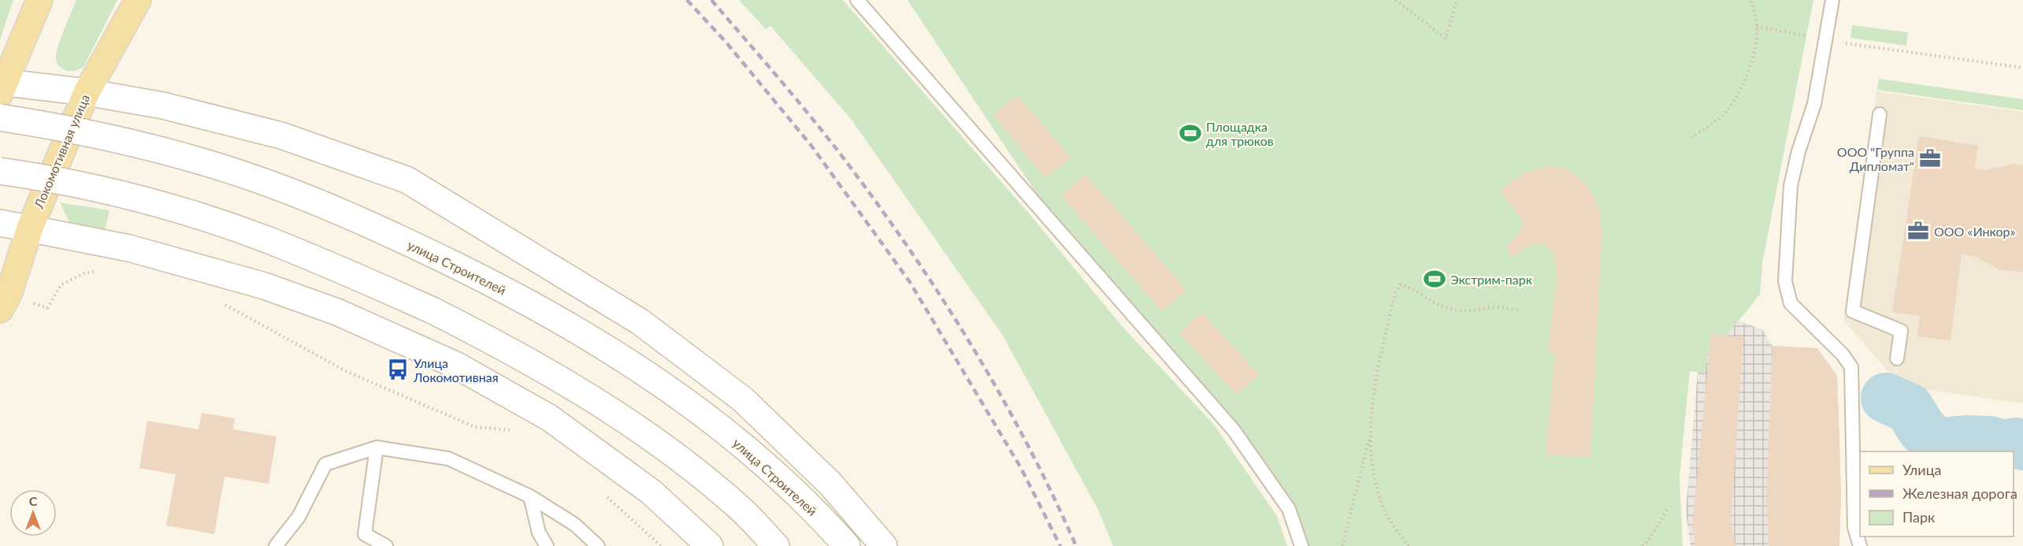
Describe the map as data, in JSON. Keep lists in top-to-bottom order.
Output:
{
  "streets": {
    "main road": ["Локомотивная улица", "улица Строителей"]
  },
  "places": {
    "sports": ["Площадка для трюков", "Экстрим-парк"],
    "office": ["ООО \"Группа Дипломат\"", "ООО «Инкор»"],
    "bus stop": ["Улица Локомотивная"]
  },
  "legend": ["Улица", "Железная дорога", "Парк"],
  "north": "top"
}
